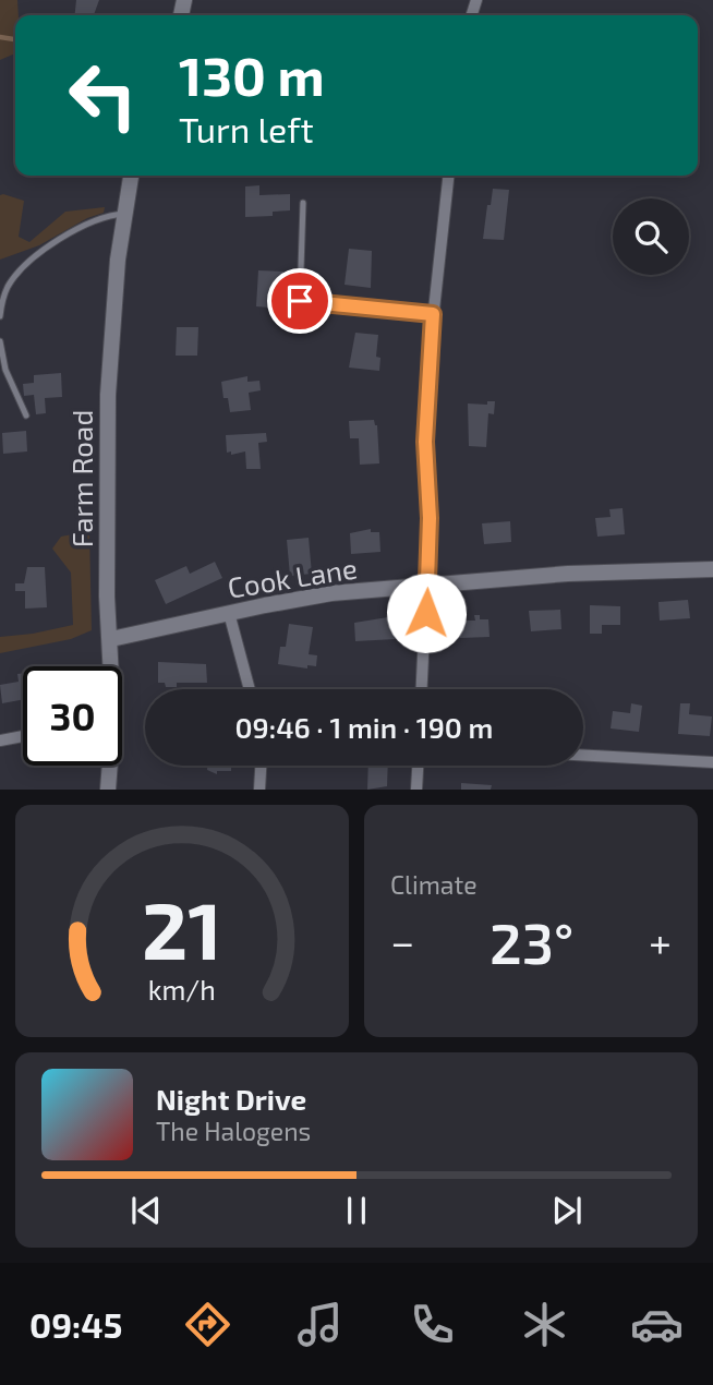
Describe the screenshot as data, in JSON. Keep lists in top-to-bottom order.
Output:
{
  "streets": {
    "street": ["Farm Road", "Cook Lane"]
  },
  "crossings": [
    ["Farm Road", "Cook Lane"]
  ],
  "page": {
    "turn": ["130 m", "Turn left"],
    "limit": "30",
    "trip": "09:46 · 1 min · 190 m",
    "tile": "Climate",
    "heat": ["−", "23°", "+"],
    "song": ["Night Drive", "The Halogens"],
    "tabs": "09:45",
    "gauge": ["21", "km/h"]
  }
}
